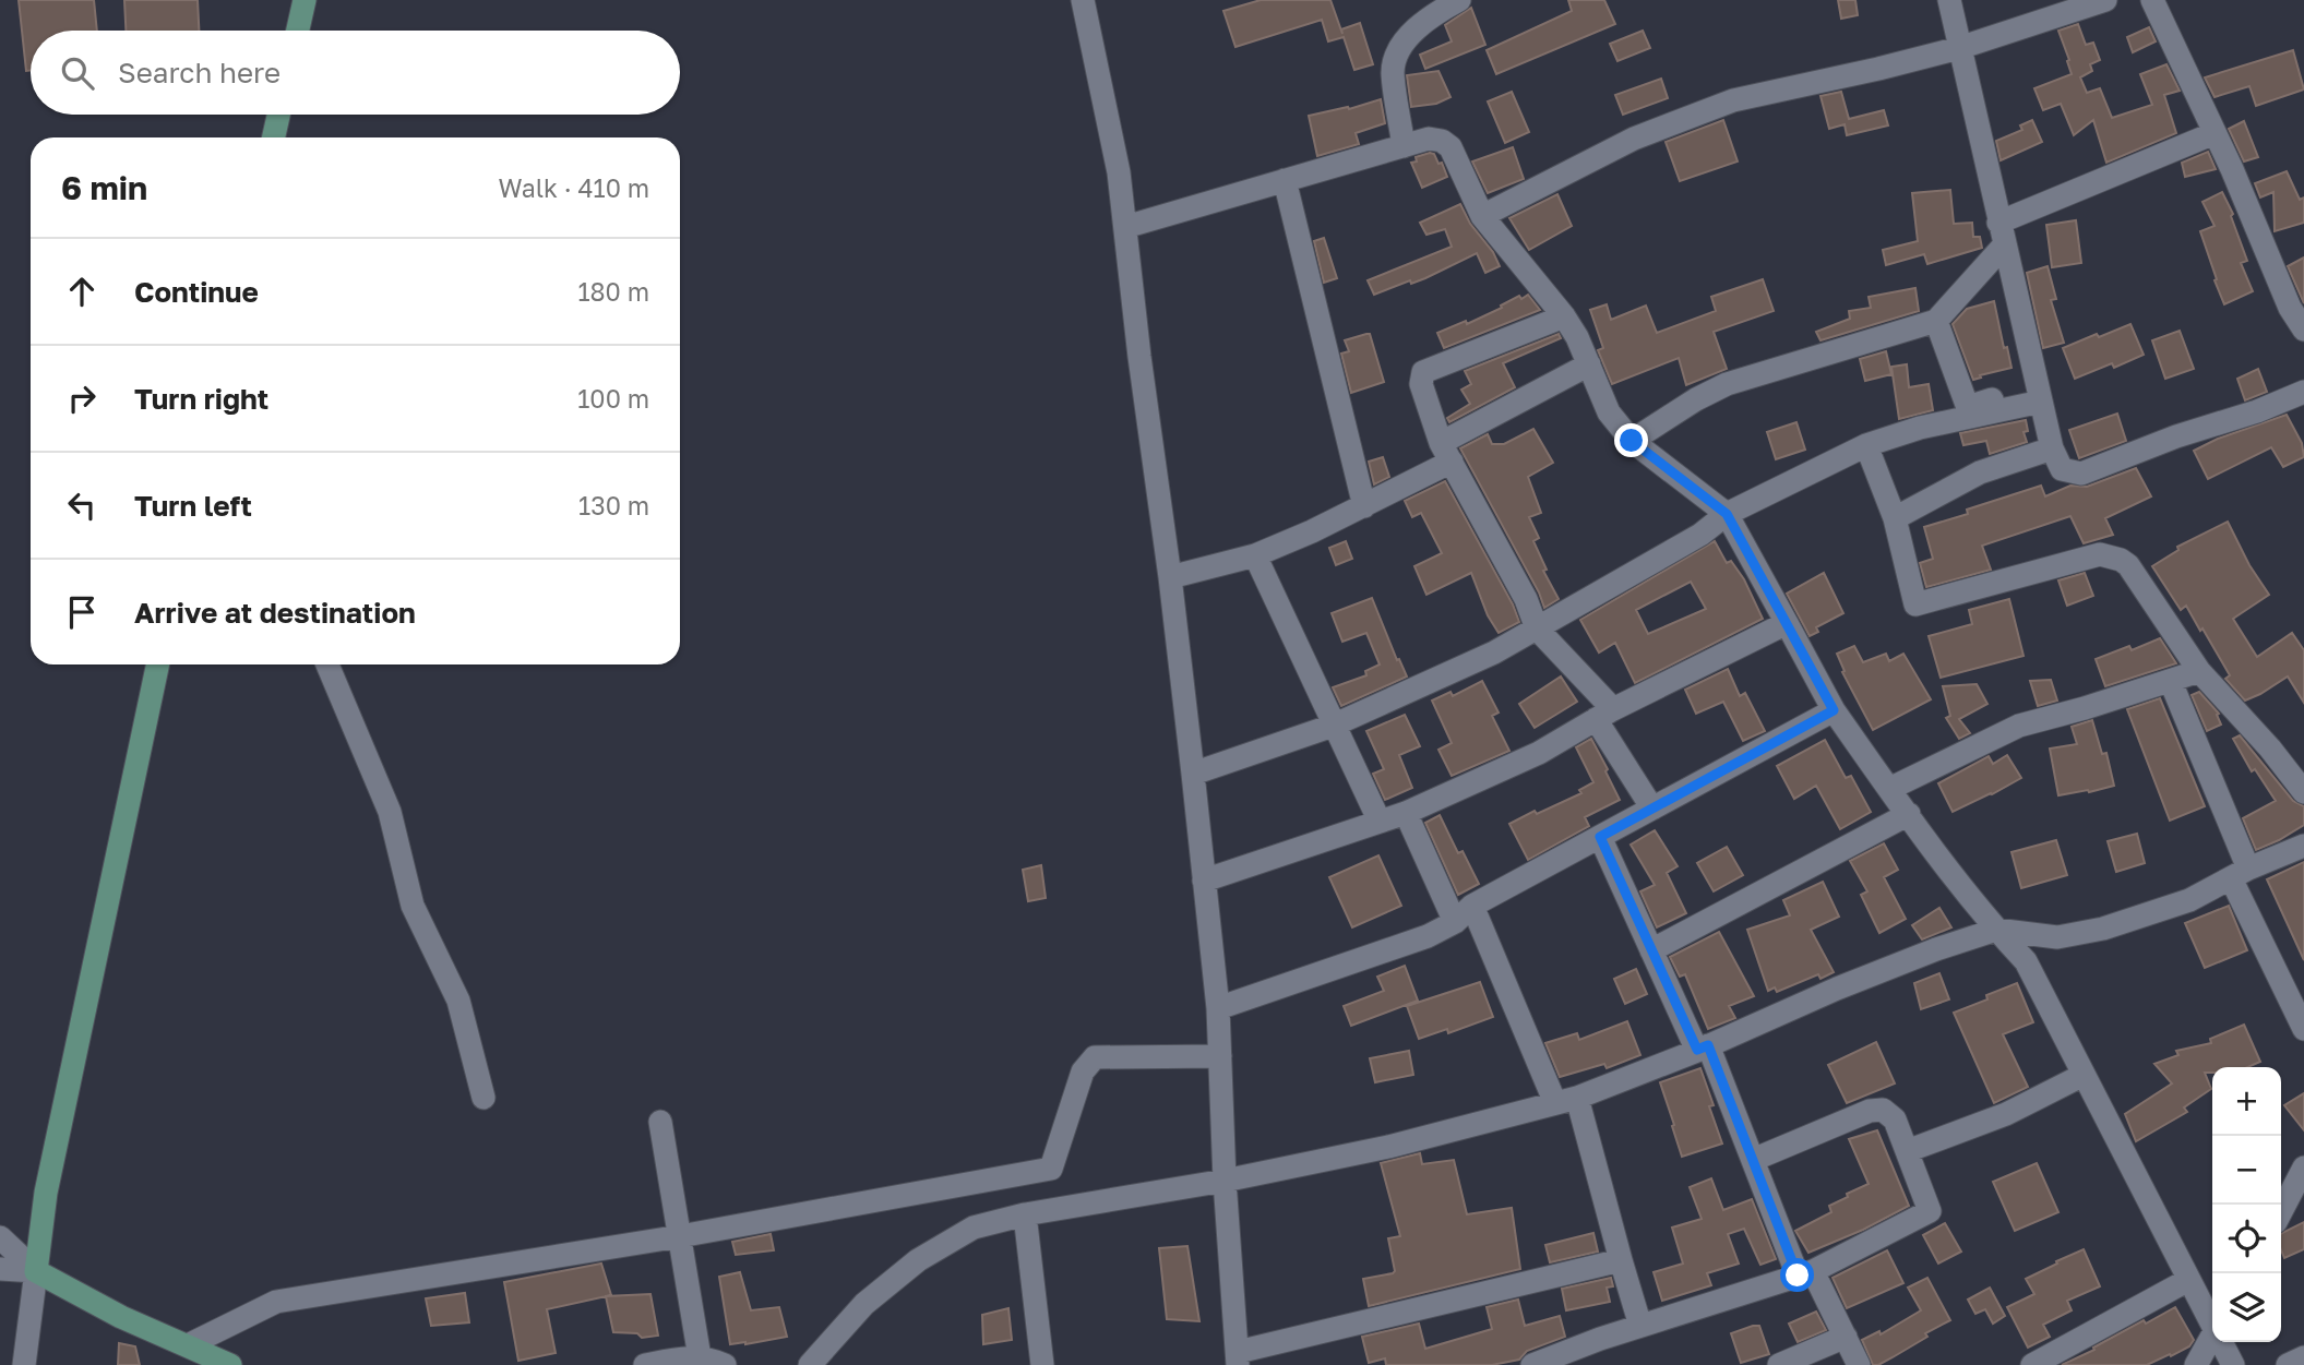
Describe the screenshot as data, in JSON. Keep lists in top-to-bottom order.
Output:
{
  "page": {
    "search": "Search here",
    "heading": ["6 min", "Walk · 410 m"],
    "list": [
      ["Continue", "180 m"],
      ["Turn right", "100 m"],
      ["Turn left", "130 m"],
      "Arrive at destination"
    ],
    "map_buttons": ["+", "−"]
  }
}
